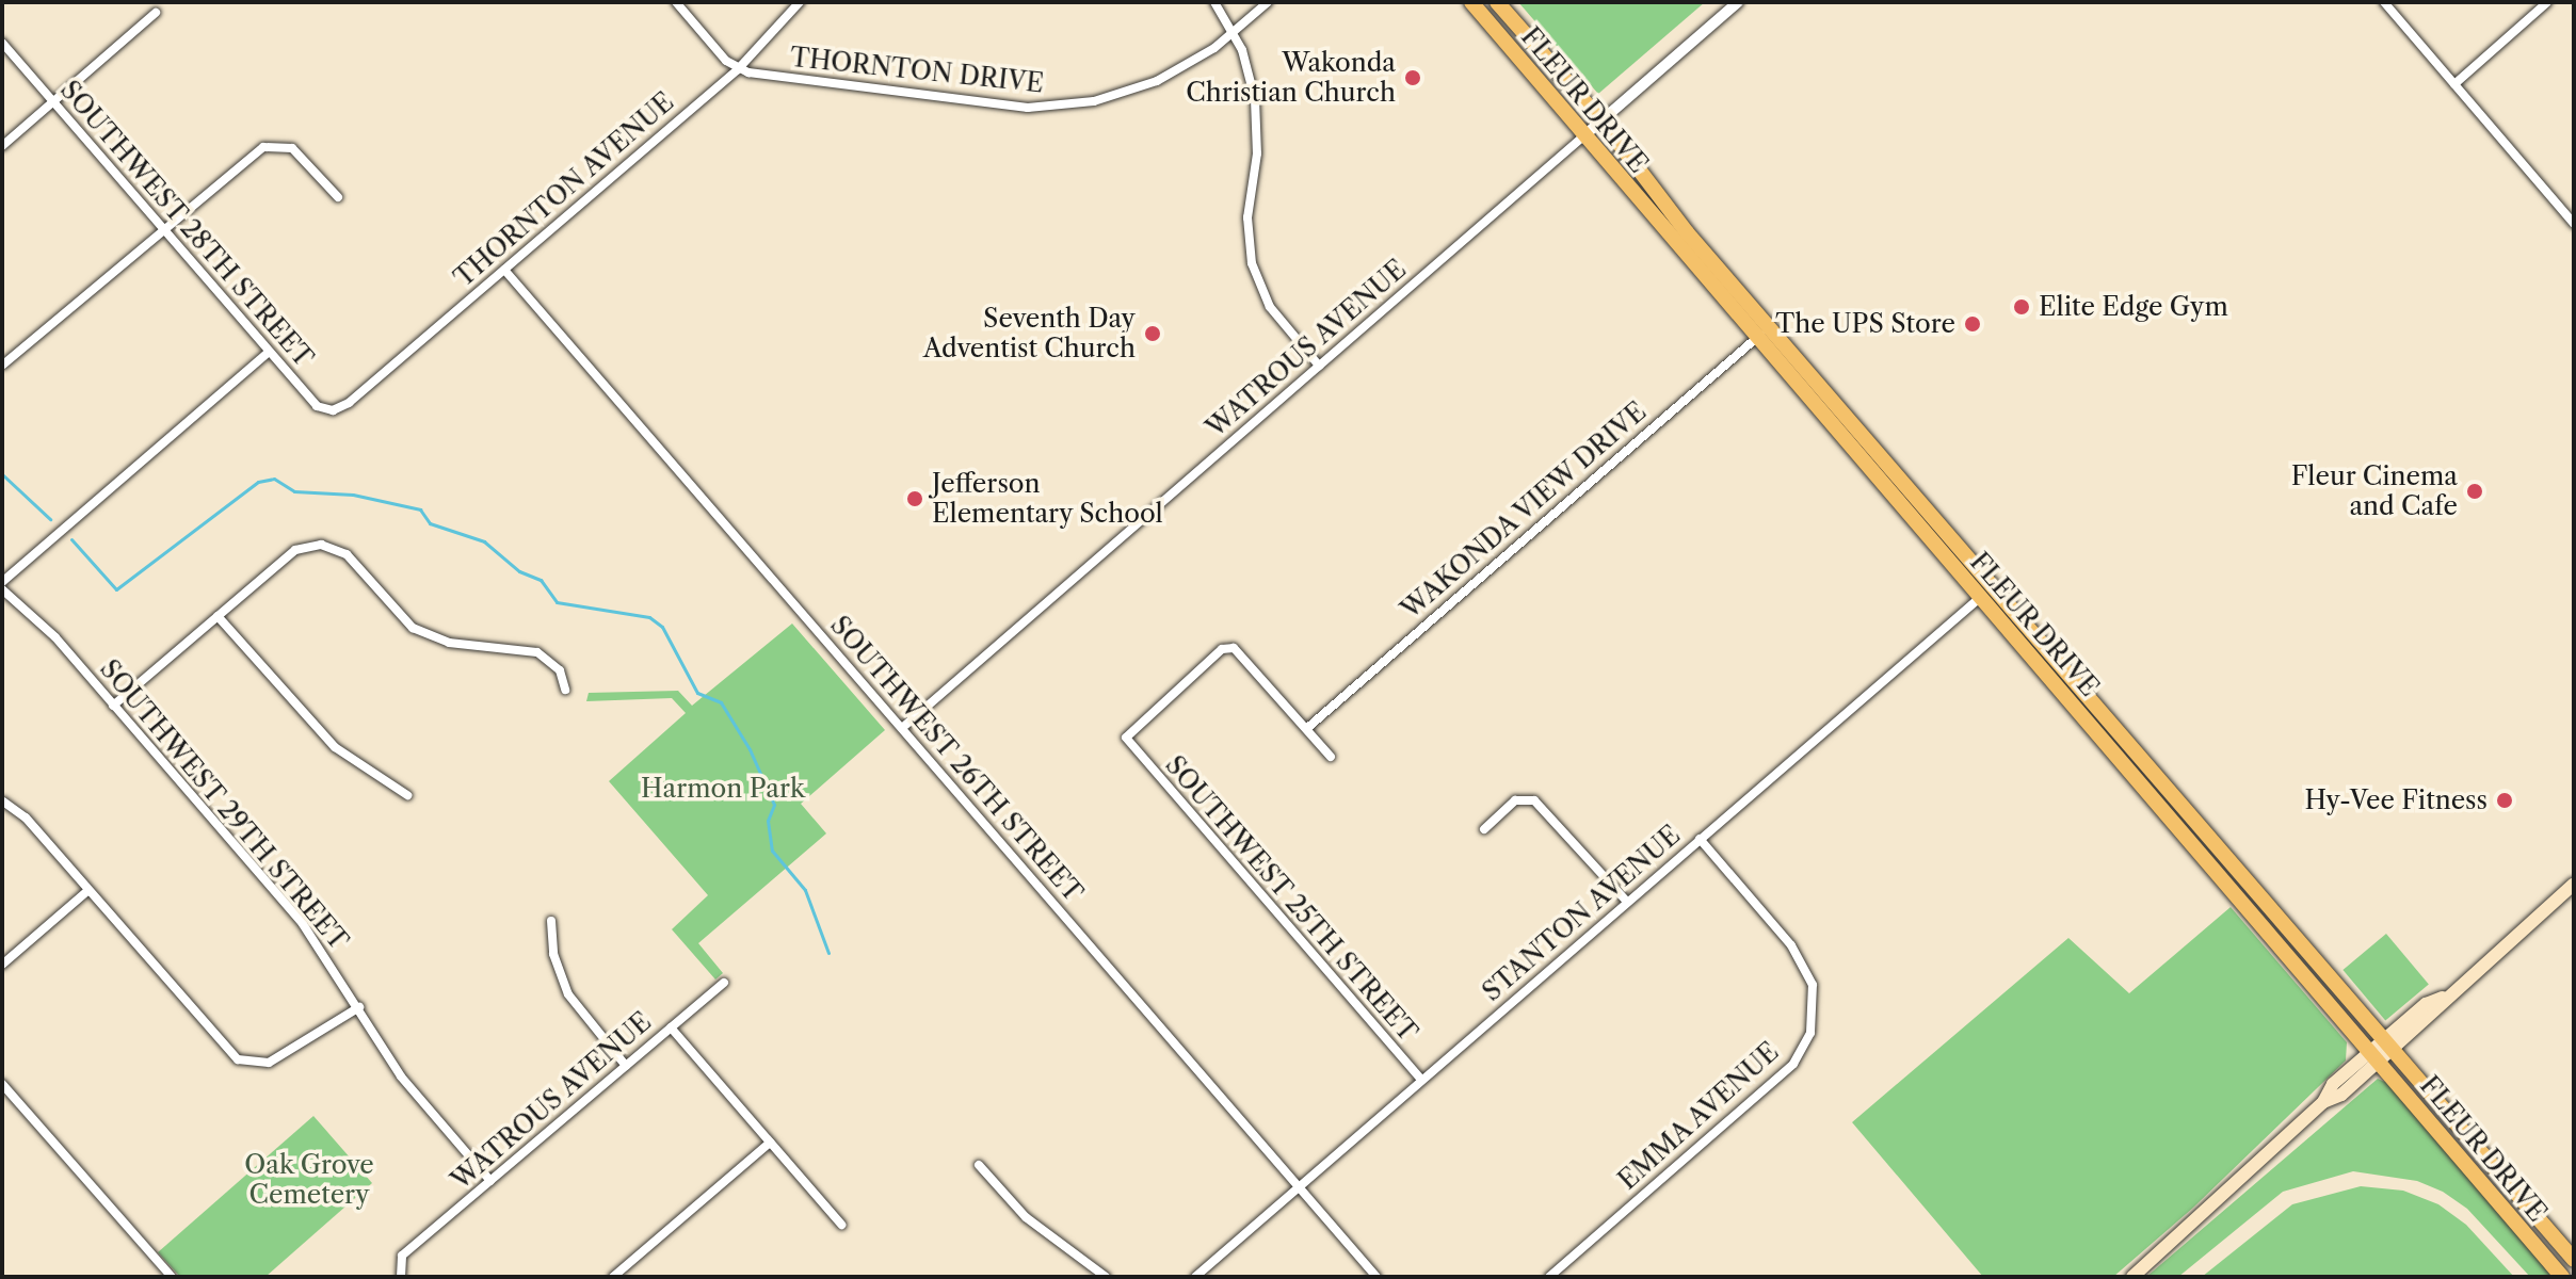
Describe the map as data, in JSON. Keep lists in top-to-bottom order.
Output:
{
  "streets": {
    "main road": ["FLEUR DRIVE"],
    "street": [
      "THORNTON DRIVE",
      "THORNTON AVENUE",
      "SOUTHWEST 28TH STREET",
      "WATROUS AVENUE",
      "WAKONDA VIEW DRIVE",
      "SOUTHWEST 26TH STREET",
      "SOUTHWEST 29TH STREET",
      "SOUTHWEST 25TH STREET",
      "STANTON AVENUE",
      "EMMA AVENUE"
    ]
  },
  "crossings": [
    ["THORNTON DRIVE", "THORNTON AVENUE"],
    ["FLEUR DRIVE", "WATROUS AVENUE"],
    ["FLEUR DRIVE", "WAKONDA VIEW DRIVE"],
    ["FLEUR DRIVE", "STANTON AVENUE"],
    ["THORNTON AVENUE", "SOUTHWEST 28TH STREET"],
    ["THORNTON AVENUE", "SOUTHWEST 26TH STREET"],
    ["WATROUS AVENUE", "SOUTHWEST 26TH STREET"],
    ["WATROUS AVENUE", "SOUTHWEST 29TH STREET"],
    ["WAKONDA VIEW DRIVE", "SOUTHWEST 25TH STREET"],
    ["SOUTHWEST 26TH STREET", "STANTON AVENUE"],
    ["SOUTHWEST 25TH STREET", "STANTON AVENUE"],
    ["STANTON AVENUE", "EMMA AVENUE"]
  ],
  "parks": ["Harmon Park", "Oak Grove Cemetery"],
  "places": [
    "Wakonda Christian Church",
    "Elite Edge Gym",
    "The UPS Store",
    "Seventh Day Adventist Church",
    "Fleur Cinema and Cafe",
    "Jefferson Elementary School",
    "Hy-Vee Fitness"
  ]
}
